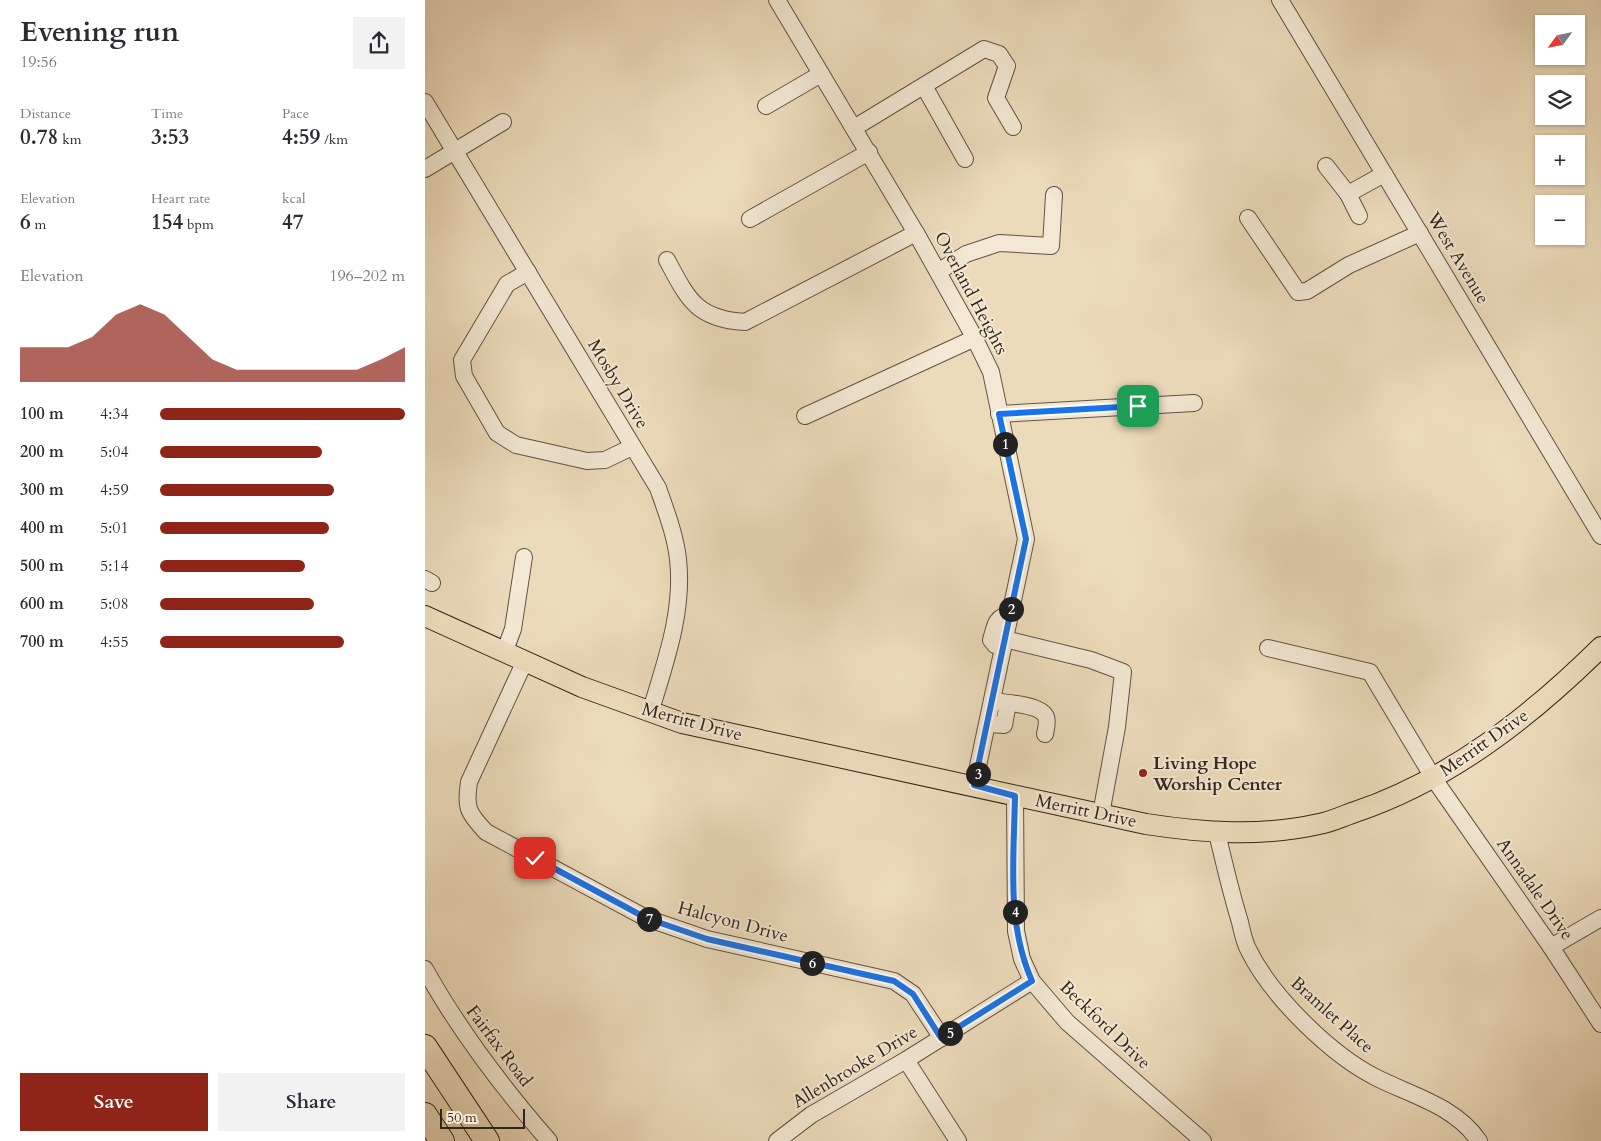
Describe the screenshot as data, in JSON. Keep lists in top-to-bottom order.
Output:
{
  "streets": {
    "main road": ["Merritt Drive"],
    "street": [
      "West Avenue",
      "Overland Heights",
      "Mosby Drive",
      "Annadale Drive",
      "Halcyon Drive",
      "Bramlet Place",
      "Beckford Drive",
      "Fairfax Road",
      "Allenbrooke Drive"
    ]
  },
  "crossings": [
    ["Overland Heights", "Merritt Drive"],
    ["Mosby Drive", "Merritt Drive"],
    ["Merritt Drive", "Annadale Drive"],
    ["Merritt Drive", "Halcyon Drive"],
    ["Merritt Drive", "Bramlet Place"],
    ["Merritt Drive", "Beckford Drive"],
    ["Halcyon Drive", "Allenbrooke Drive"],
    ["Beckford Drive", "Allenbrooke Drive"]
  ],
  "places": ["Living Hope Worship Center"],
  "scale_bar": "50 m",
  "north": "bottom left",
  "page": {
    "heading": ["Evening run", "19:56"],
    "map_buttons": ["+", "−"],
    "stats": [
      ["Distance", "0.78 km"],
      ["Time", "3:53"],
      ["Pace", "4:59 /km"],
      ["Elevation", "6 m"],
      ["Heart rate", "154 bpm"],
      ["kcal", "47"]
    ],
    "chart": ["Elevation", "196–202 m"],
    "list": [
      {
        "name": "100 m",
        "note": "4:34"
      },
      {
        "name": "200 m",
        "note": "5:04"
      },
      {
        "name": "300 m",
        "note": "4:59"
      },
      {
        "name": "400 m",
        "note": "5:01"
      },
      {
        "name": "500 m",
        "note": "5:14"
      },
      {
        "name": "600 m",
        "note": "5:08"
      },
      {
        "name": "700 m",
        "note": "4:55"
      }
    ],
    "pins": [
      "1",
      "2",
      "3",
      "4",
      "7",
      "6",
      "5"
    ],
    "buttons": ["Save", "Share"],
    "scale": "50 m"
  }
}
